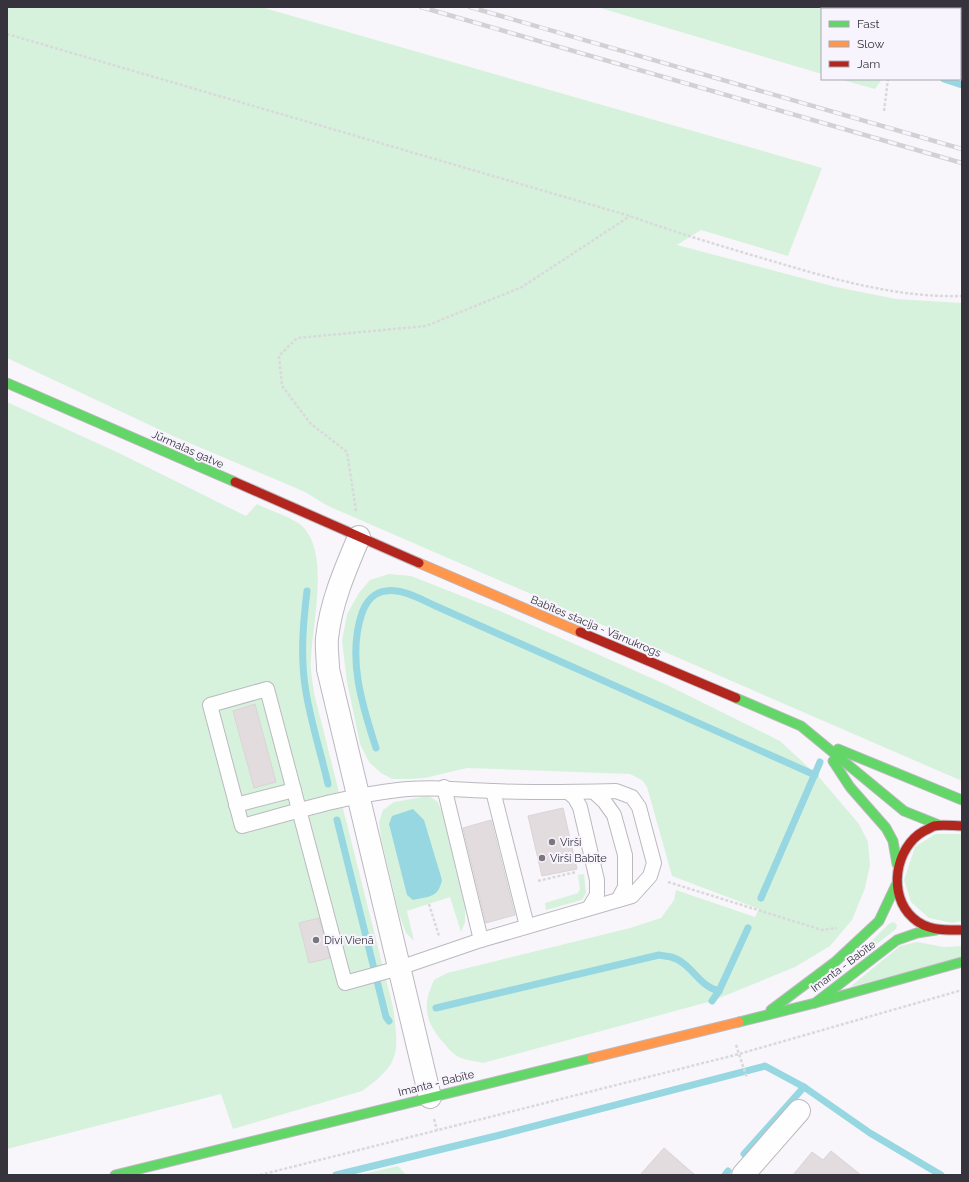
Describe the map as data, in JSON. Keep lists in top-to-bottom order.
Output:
{
  "streets": {
    "main road": ["Jūrmalas gatve", "Babītes stacija - Vārnukrogs", "Imanta - Babīte"]
  },
  "crossings": [
    ["Jūrmalas gatve", "Babītes stacija - Vārnukrogs"]
  ],
  "places": ["Virši", "Virši Babīte", "Divi Vienā"],
  "legend": ["Fast", "Slow", "Jam"]
}
